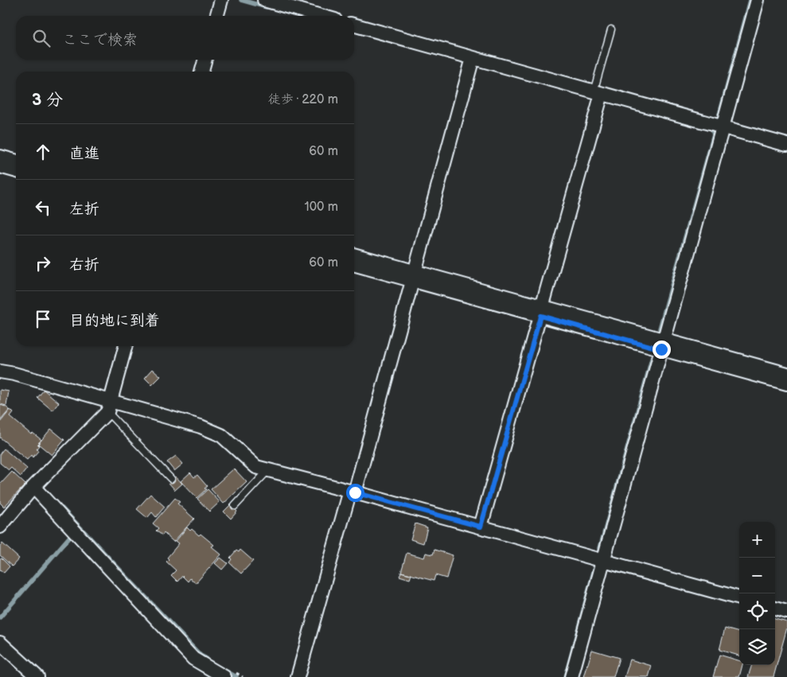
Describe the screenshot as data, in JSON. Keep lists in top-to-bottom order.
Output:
{
  "page": {
    "search": "ここで検索",
    "heading": ["3 分", "徒歩 · 220 m"],
    "list": [
      ["直進", "60 m"],
      ["左折", "100 m"],
      ["右折", "60 m"],
      "目的地に到着"
    ],
    "map_buttons": ["+", "−"]
  }
}
